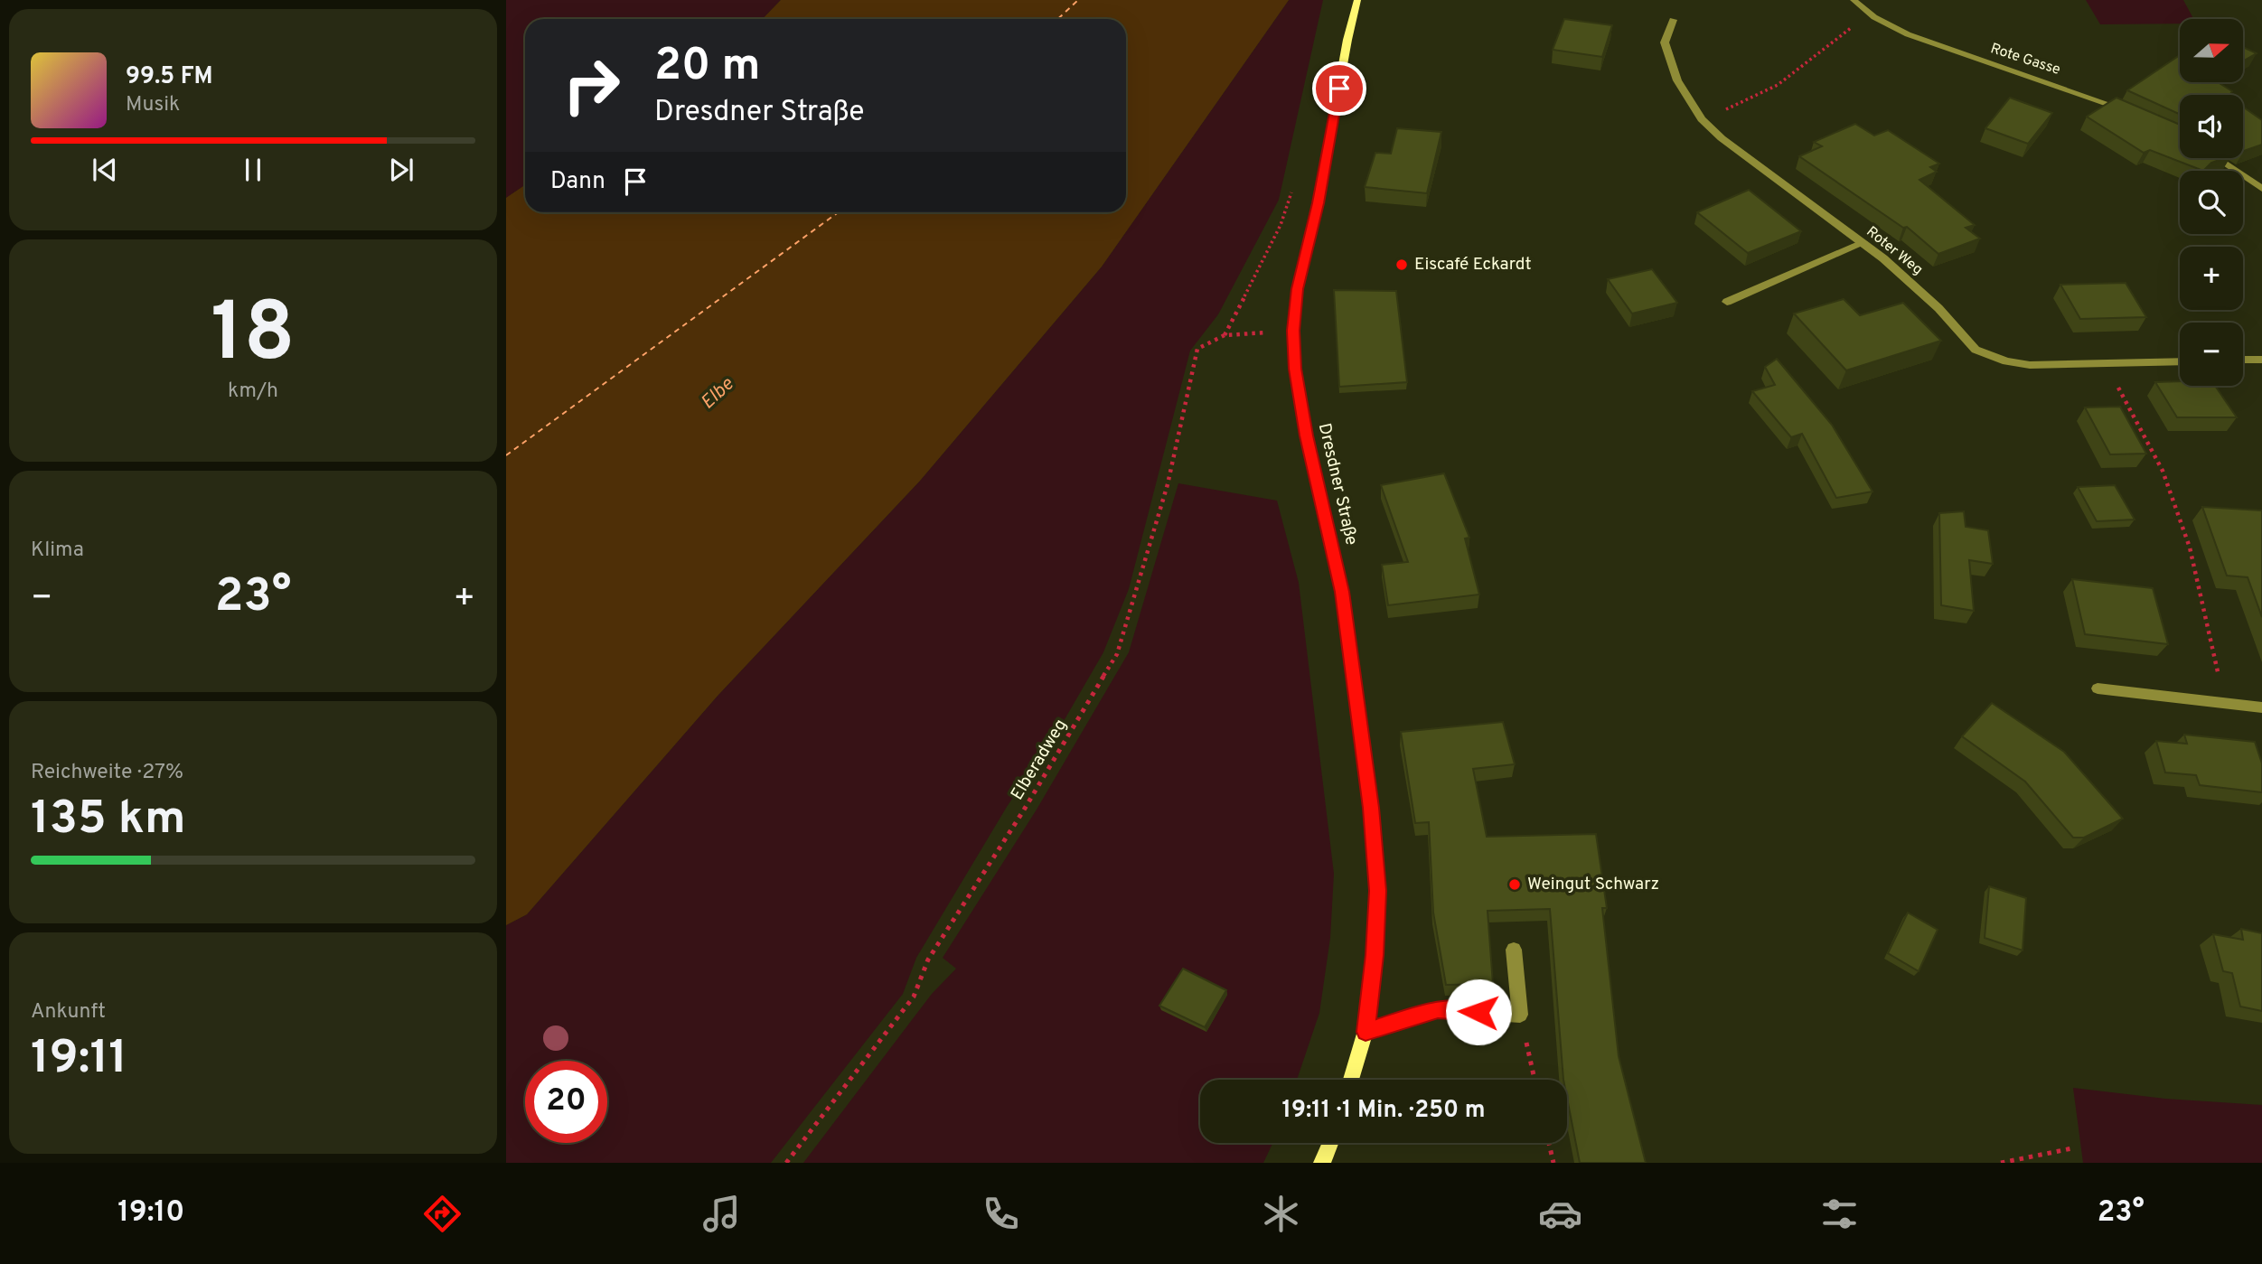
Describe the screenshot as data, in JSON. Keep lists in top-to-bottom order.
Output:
{
  "streets": {
    "main road": ["Dresdner Straße"],
    "street": ["Rote Gasse", "Roter Weg"],
    "path": ["Elberadweg"]
  },
  "water": ["Elbe"],
  "places": ["Eiscafé Eckardt", "Weingut Schwarz"],
  "north": "right",
  "page": {
    "map_buttons": ["+", "−"],
    "turn": ["20 m", "Dresdner Straße"],
    "song": ["99.5 FM", "Musik"],
    "then": "Dann",
    "tile": [
      ["18", "km/h"],
      "Klima",
      ["Reichweite · 27%", "135 km"],
      ["Ankunft", "19:11"]
    ],
    "heat": ["−", "23°", "+"],
    "limit": "20",
    "trip": "19:11 · 1 Min. · 250 m",
    "tabs": ["19:10", "23°"]
  }
}
